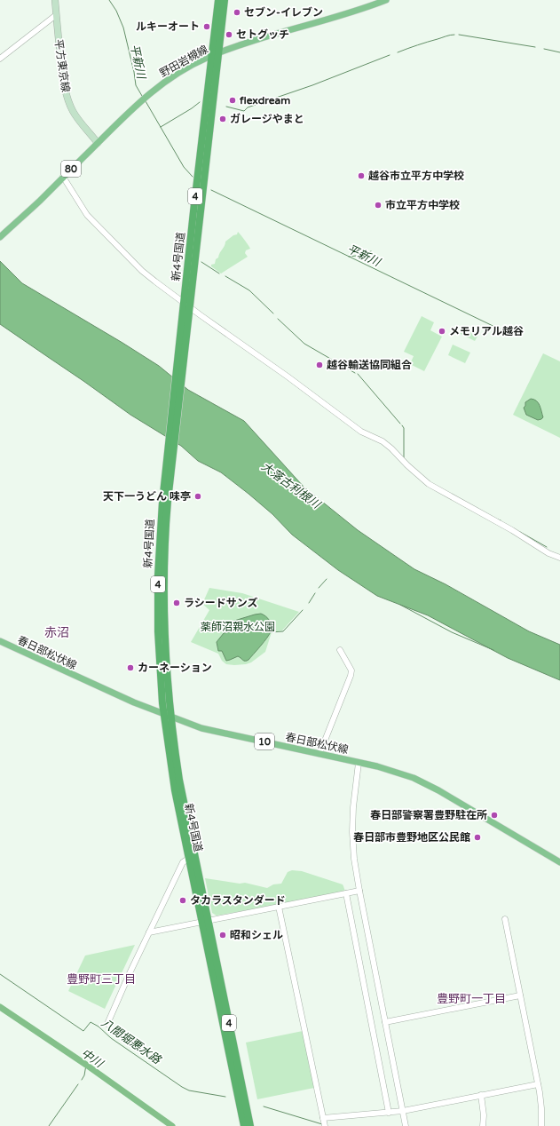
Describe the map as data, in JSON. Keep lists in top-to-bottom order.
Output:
{
  "streets": {
    "highway": ["4", "新4号国道"],
    "main road": [
      "野田岩槻線",
      "平方東京線",
      "80",
      "春日部松伏線",
      "10"
    ]
  },
  "crossings": [
    ["野田岩槻線", "平方東京線"],
    ["野田岩槻線", "新4号国道"],
    ["新4号国道", "春日部松伏線"]
  ],
  "districts": ["赤沼", "豊野町三丁目", "豊野町一丁目"],
  "water": [
    "平新川",
    "大落古利根川",
    "八間堀悪水路",
    "中川"
  ],
  "parks": ["薬師沼親水公園"],
  "places": [
    "セブン-イレブン",
    "ルキーオート",
    "セトグッチ",
    "flexdream",
    "ガレージやまと",
    "越谷市立平方中学校",
    "市立平方中学校",
    "メモリアル越谷",
    "越谷輸送協同組合",
    "天下一うどん 味亭",
    "ラシードサンズ",
    "カーネーション",
    "春日部警察署豊野駐在所",
    "春日部市豊野地区公民館",
    "タカラスタンダード",
    "昭和シェル"
  ]
}
